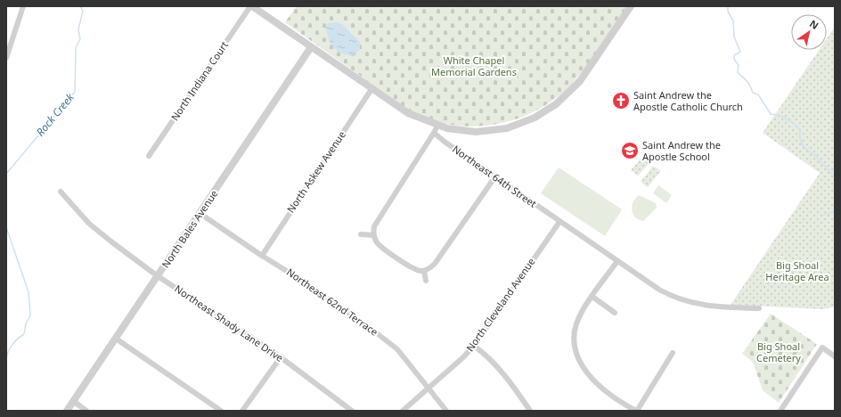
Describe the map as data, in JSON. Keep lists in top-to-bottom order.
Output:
{
  "streets": {
    "street": [
      "North Indiana Court",
      "North Askew Avenue",
      "Northeast 64th Street",
      "North Bales Avenue",
      "Northeast 62nd Terrace",
      "North Cleveland Avenue",
      "Northeast Shady Lane Drive"
    ]
  },
  "crossings": [
    ["North Askew Avenue", "Northeast 62nd Terrace"],
    ["Northeast 64th Street", "North Cleveland Avenue"],
    ["North Bales Avenue", "Northeast 62nd Terrace"],
    ["North Bales Avenue", "Northeast Shady Lane Drive"],
    ["Northeast 62nd Terrace", "North Cleveland Avenue"]
  ],
  "water": ["Rock Creek"],
  "parks": ["White Chapel Memorial Gardens", "Big Shoal Heritage Area", "Big Shoal Cemetery"],
  "places": {
    "church": ["Saint Andrew the Apostle Catholic Church"],
    "school or university": ["Saint Andrew the Apostle School"]
  },
  "north": "top right"
}
